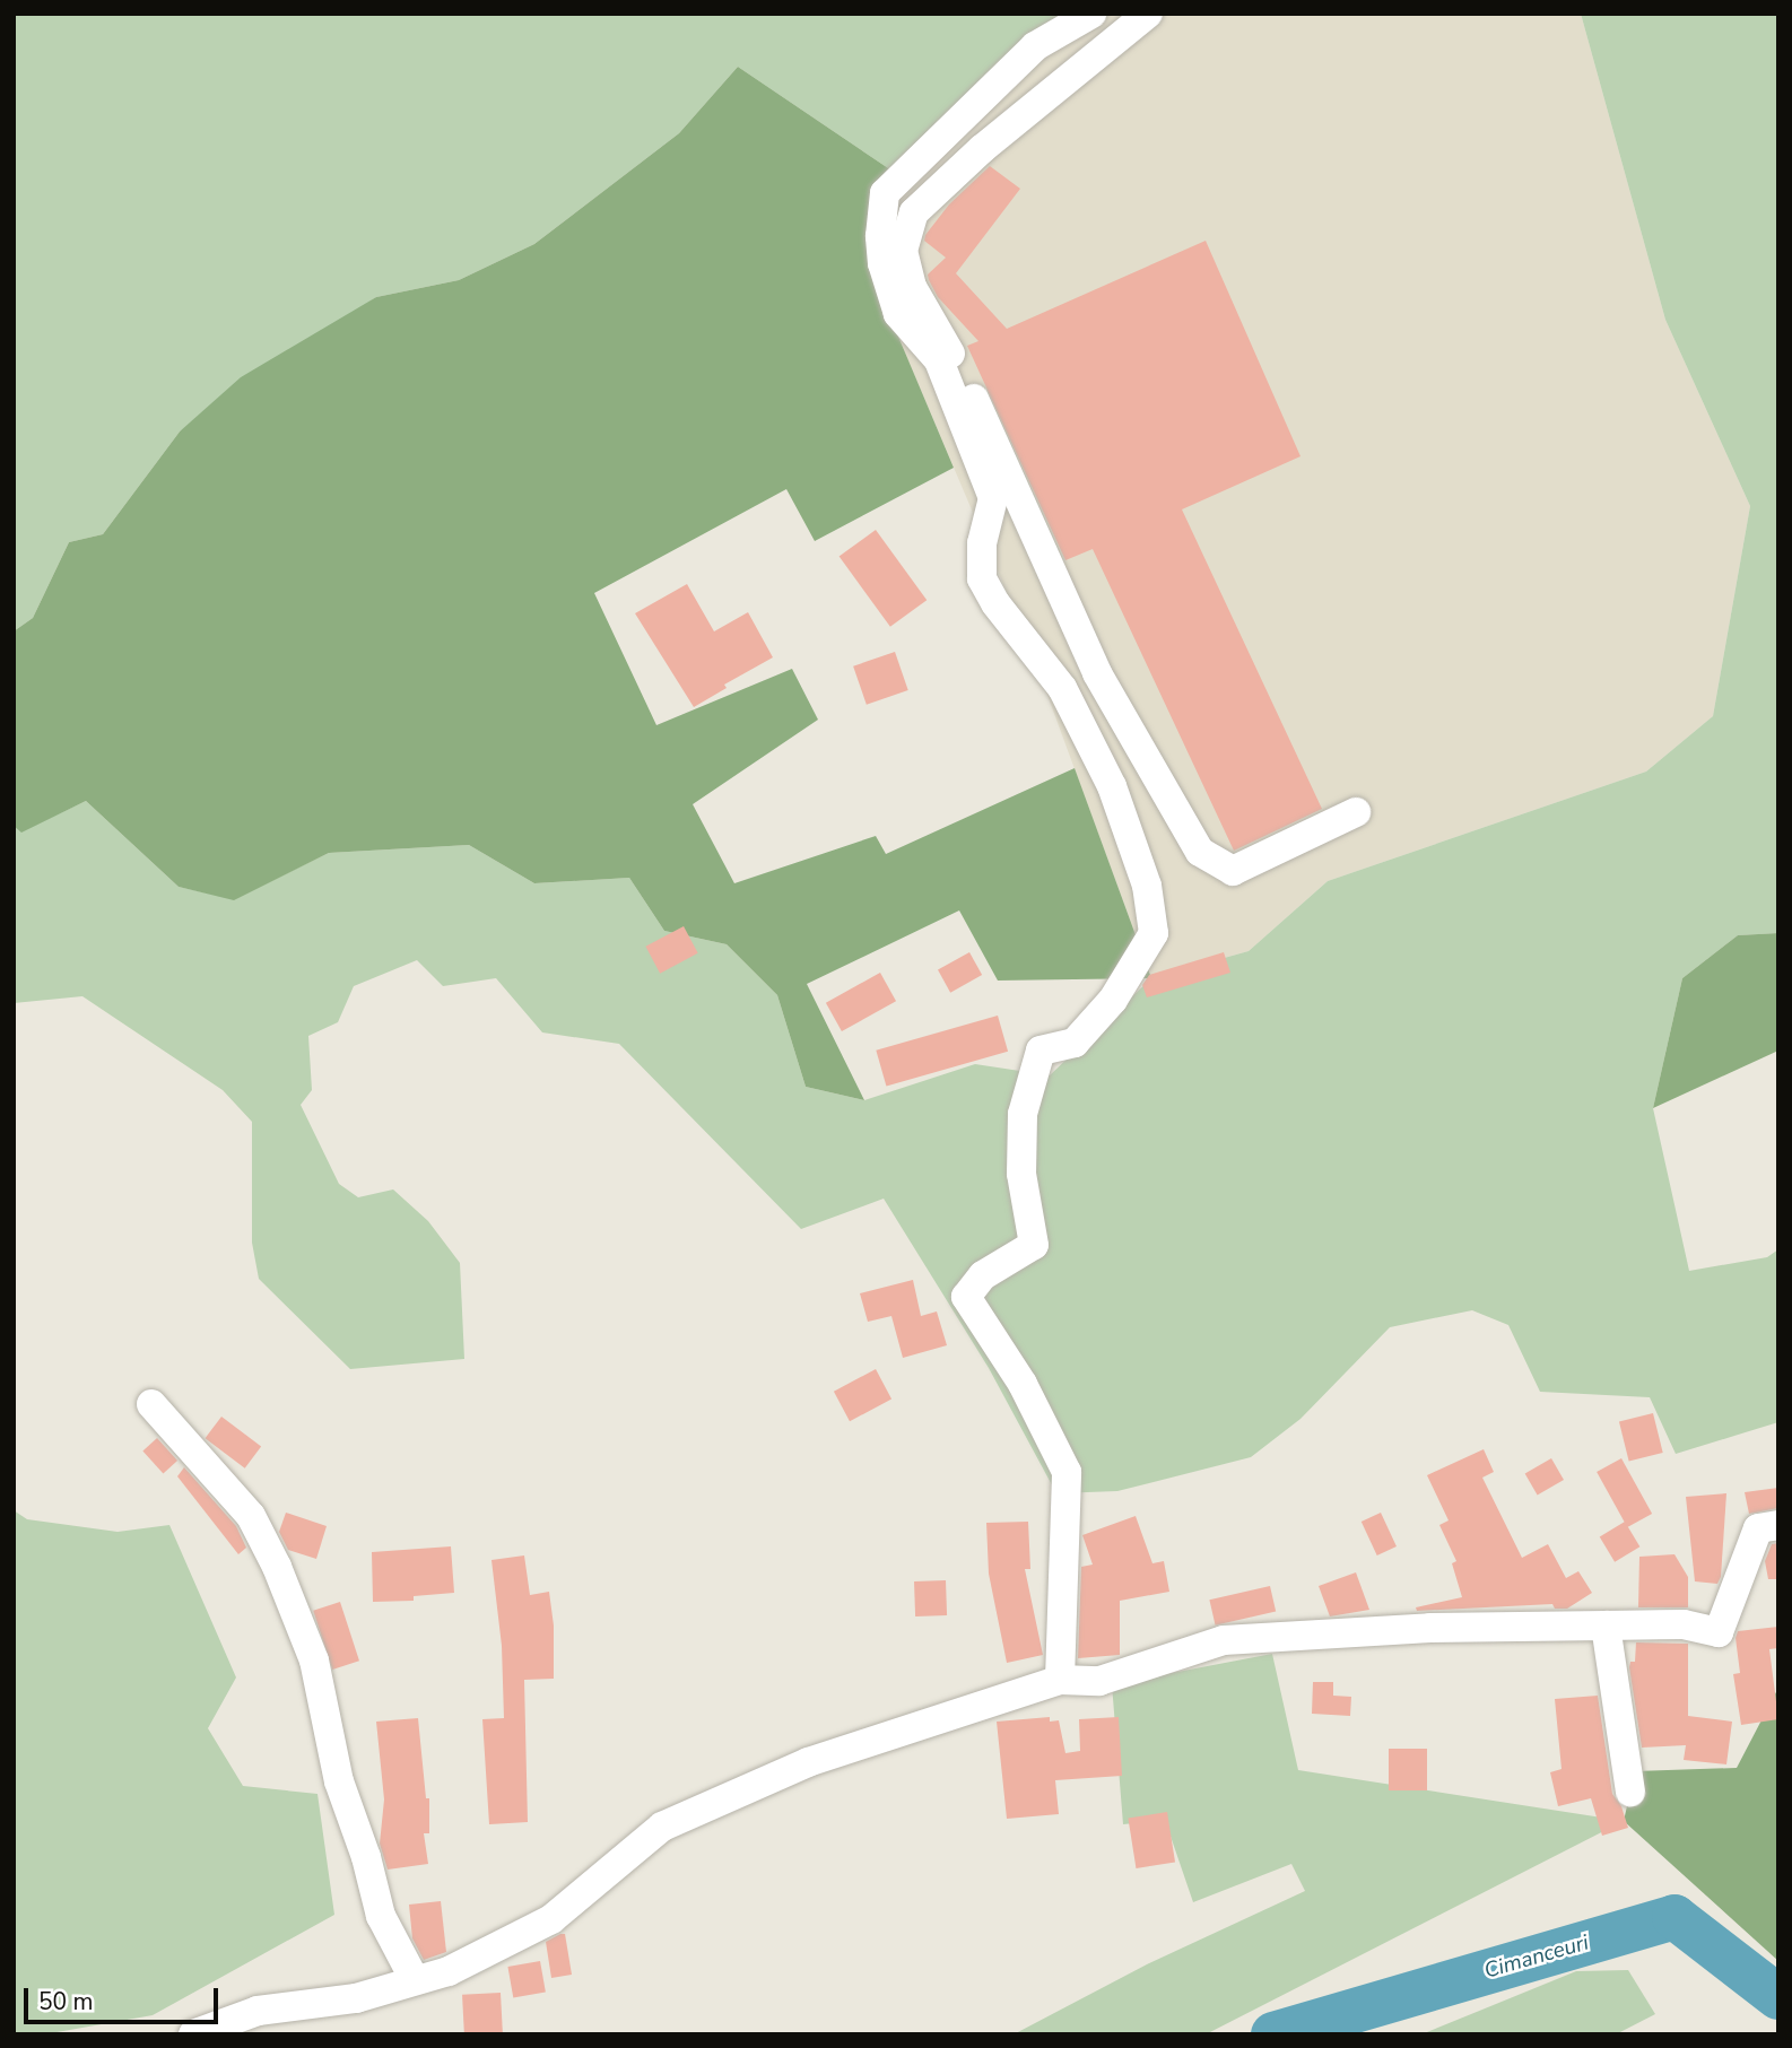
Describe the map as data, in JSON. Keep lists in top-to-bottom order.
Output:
{
  "water": ["Cimanceuri"],
  "scale_bar": "50 m"
}
